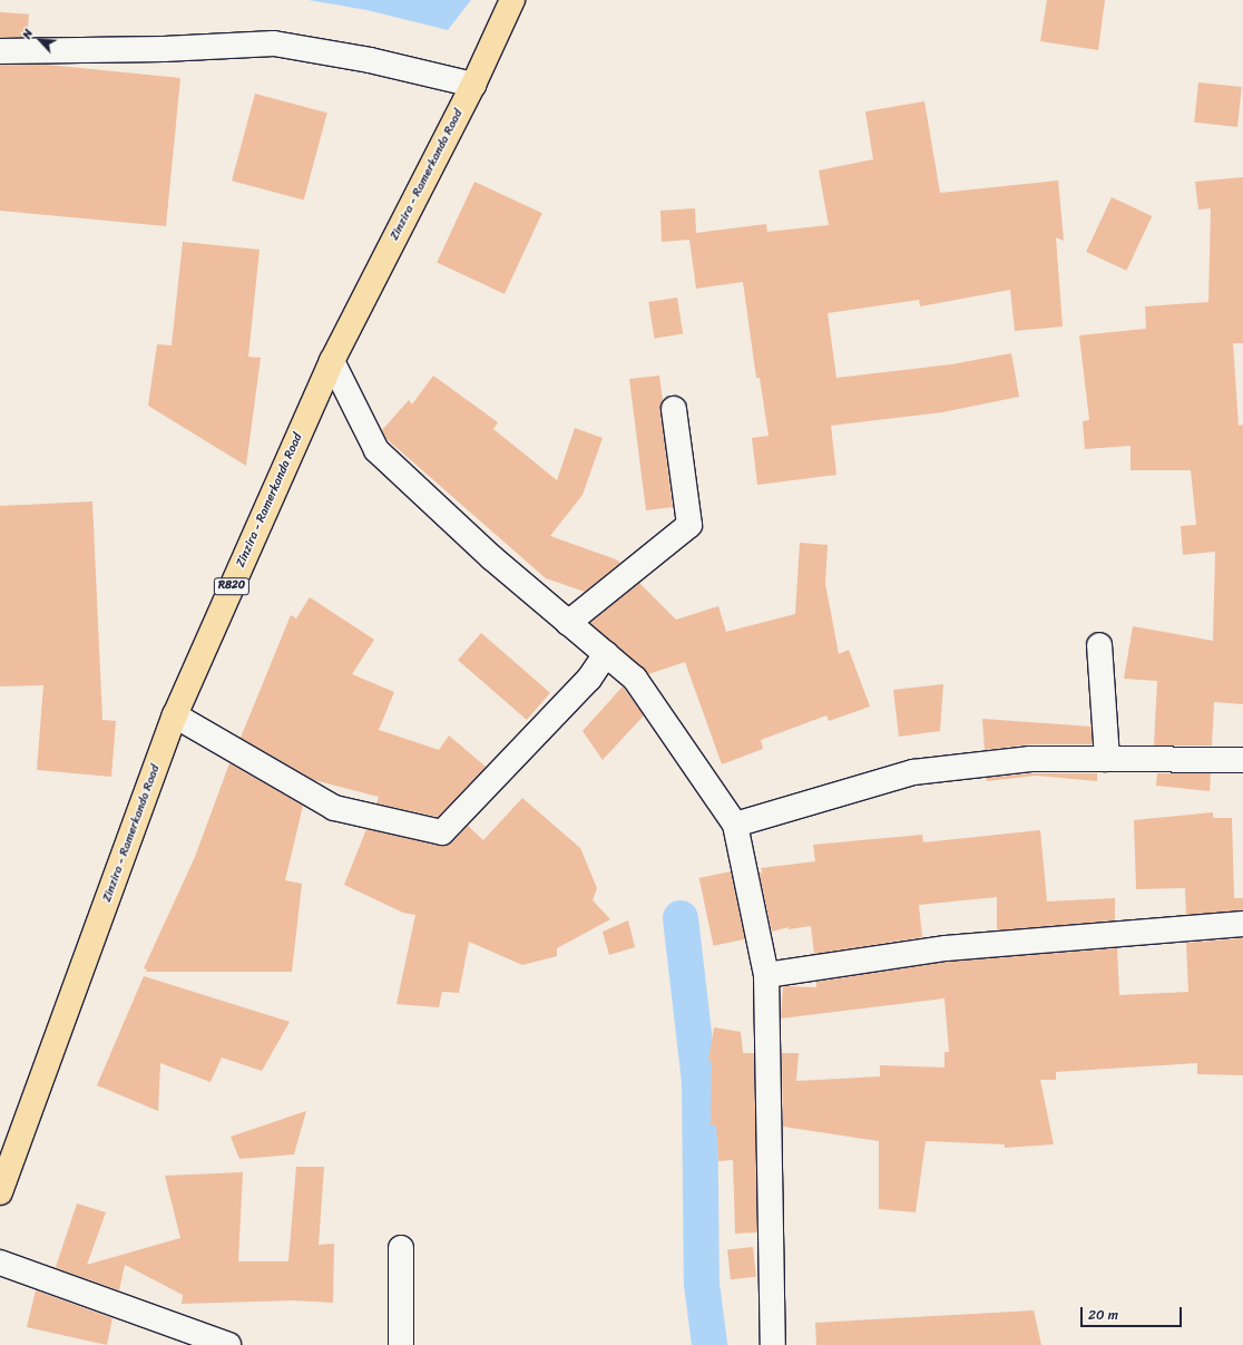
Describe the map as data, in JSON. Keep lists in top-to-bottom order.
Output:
{
  "streets": {
    "main road": ["Zinzira - Ramerkanda Road", "R820"]
  },
  "scale_bar": "20 m",
  "north": "top left"
}
